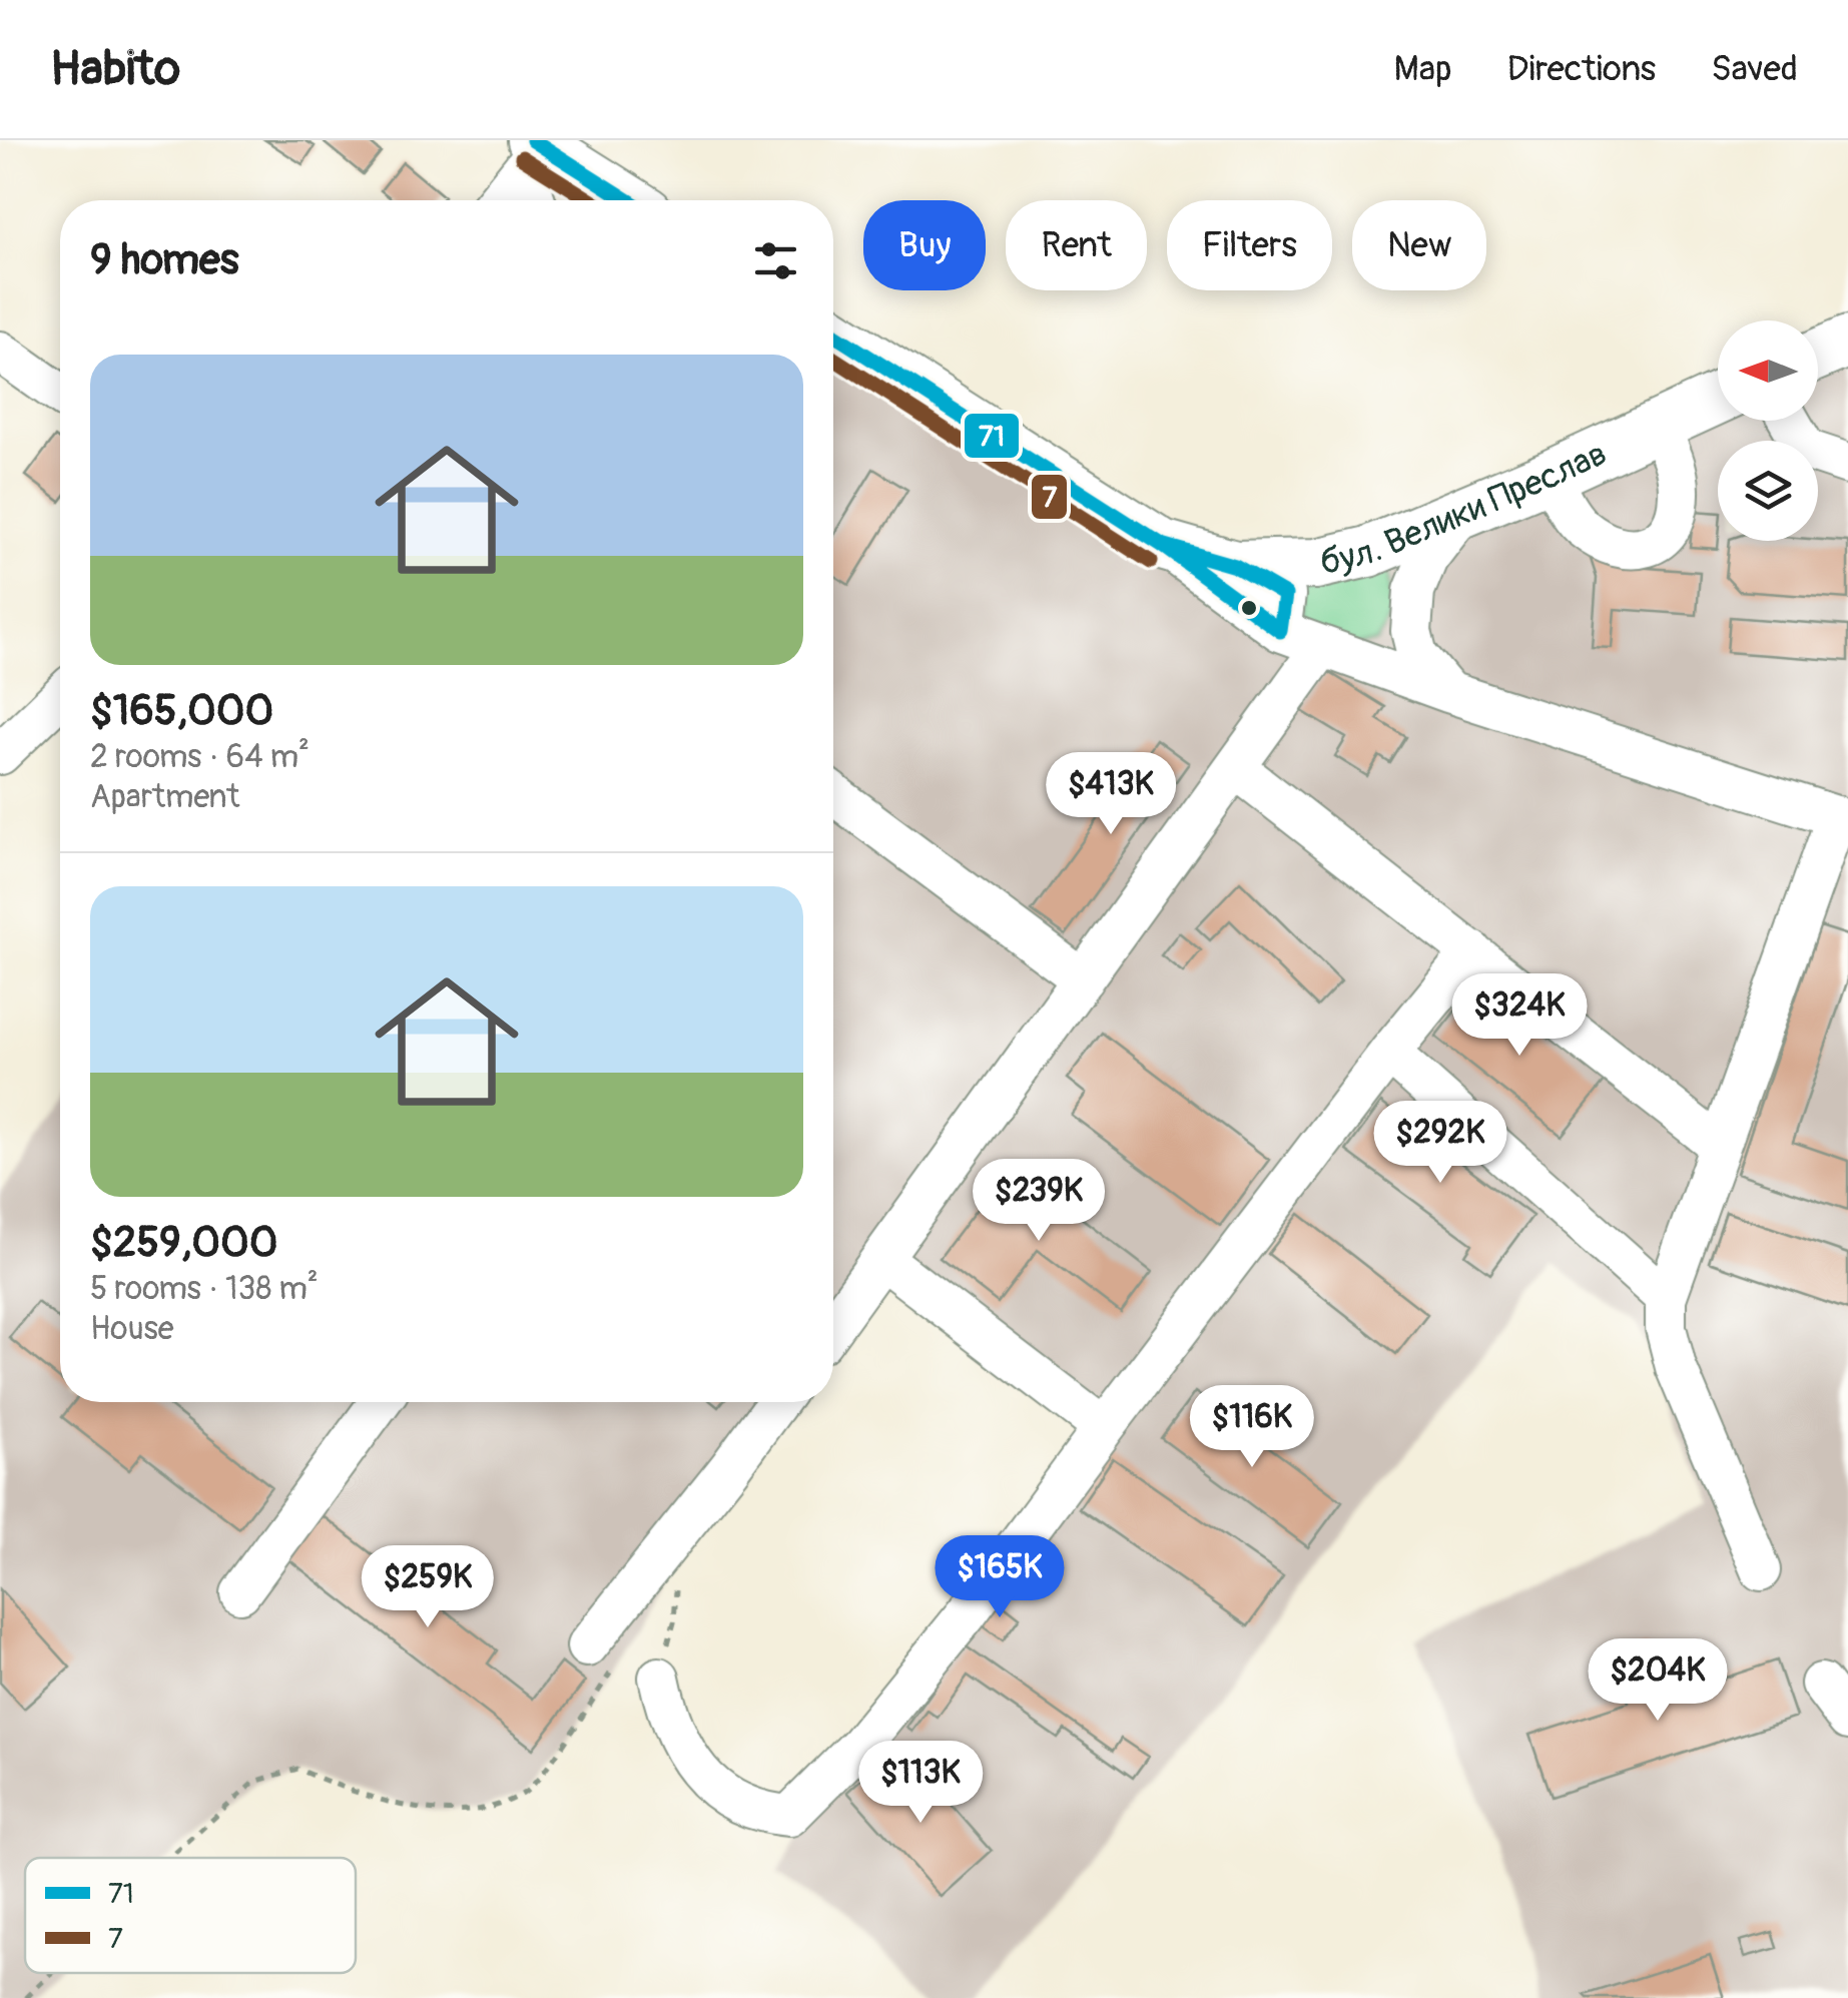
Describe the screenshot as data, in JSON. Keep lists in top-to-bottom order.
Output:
{
  "streets": {
    "main road": ["бул. Велики Преслав"]
  },
  "lines": ["transit line 71", "transit line 7"],
  "legend": ["71", "7"],
  "north": "left",
  "page": {
    "header": "Habito",
    "nav": ["Map", "Directions", "Saved"],
    "chip": [
      "Buy",
      "Rent",
      "Filters",
      "New"
    ],
    "heading": "9 homes",
    "list": [
      {
        "name": "$165,000",
        "note": "2 rooms · 64 m² · Apartment"
      },
      {
        "name": "$259,000",
        "note": "5 rooms · 138 m² · House"
      }
    ],
    "price": [
      "$413K",
      "$324K",
      "$292K",
      "$239K",
      "$116K",
      "$165K",
      "$259K",
      "$204K",
      "$113K"
    ]
  }
}
